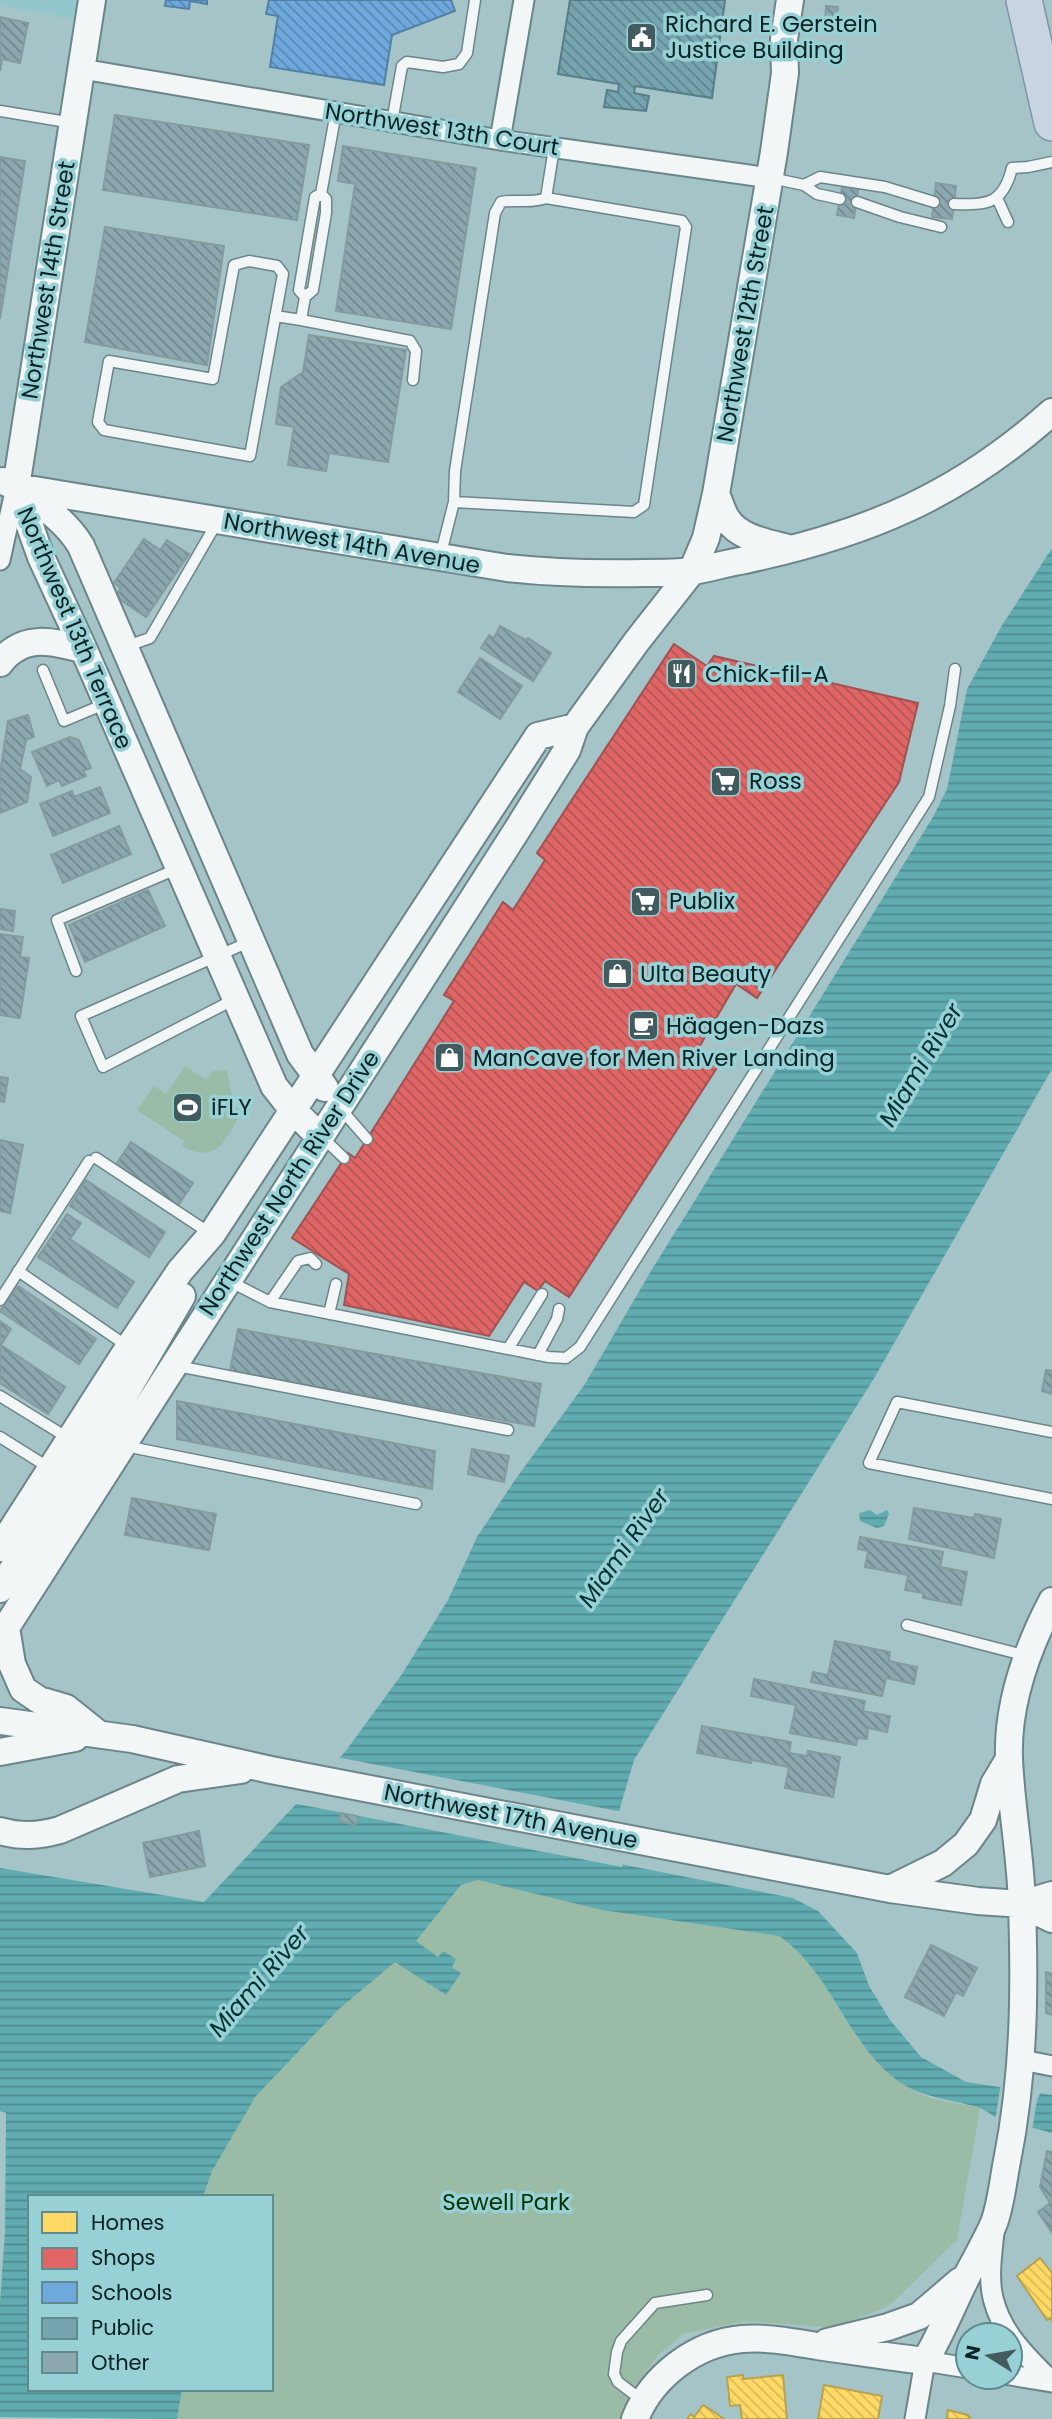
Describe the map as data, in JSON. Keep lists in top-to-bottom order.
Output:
{
  "streets": {
    "main road": [
      "Northwest 14th Street",
      "Northwest 12th Street",
      "Northwest 14th Avenue",
      "Northwest 13th Terrace",
      "Northwest North River Drive",
      "Northwest 17th Avenue"
    ],
    "street": ["Northwest 13th Court"]
  },
  "crossings": [
    ["Northwest 13th Court", "Northwest 14th Street"],
    ["Northwest 13th Court", "Northwest 12th Street"],
    ["Northwest 14th Street", "Northwest 14th Avenue"],
    ["Northwest 14th Street", "Northwest 13th Terrace"],
    ["Northwest 12th Street", "Northwest 14th Avenue"],
    ["Northwest 12th Street", "Northwest North River Drive"],
    ["Northwest 14th Avenue", "Northwest 13th Terrace"],
    ["Northwest 14th Avenue", "Northwest North River Drive"],
    ["Northwest 13th Terrace", "Northwest North River Drive"]
  ],
  "water": ["Miami River"],
  "parks": ["Sewell Park"],
  "places": {
    "public building": ["Richard E. Gerstein Justice Building"],
    "restaurant": ["Chick-fil-A"],
    "supermarket": ["Ross", "Publix"],
    "shop": ["Ulta Beauty", "ManCave for Men River Landing"],
    "cafe": ["Häagen-Dazs"],
    "sports": ["iFLY"]
  },
  "legend": [
    "Homes",
    "Shops",
    "Schools",
    "Public",
    "Other"
  ],
  "north": "left"
}
